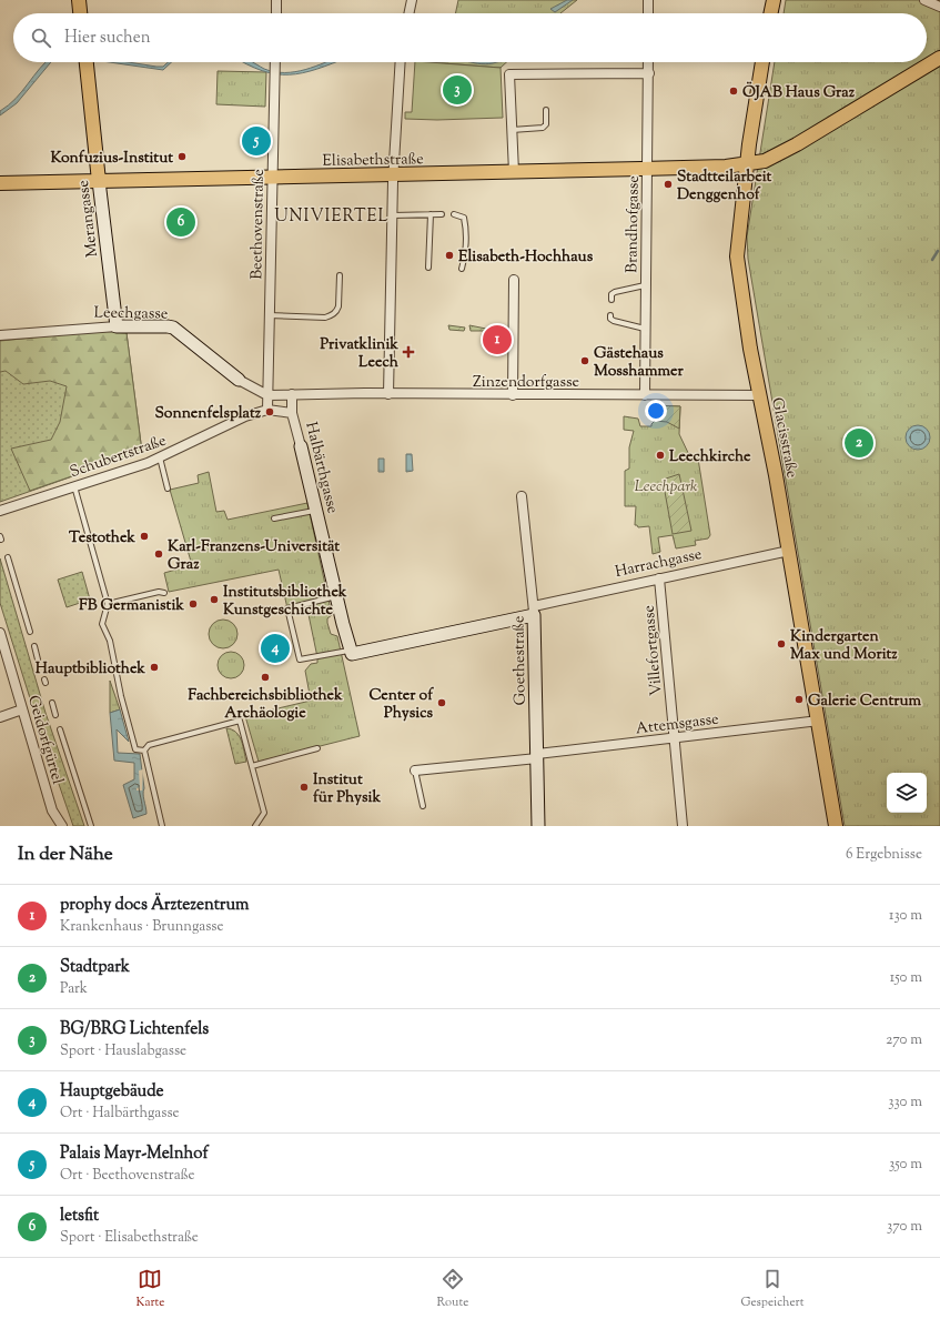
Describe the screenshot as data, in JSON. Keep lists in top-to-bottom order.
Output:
{
  "streets": {
    "main road": ["Elisabethstraße", "Merangasse", "Glacisstraße"],
    "street": [
      "Beethovenstraße",
      "Brandhofgasse",
      "Leechgasse",
      "Zinzendorfgasse",
      "Schubertstraße",
      "Halbärthgasse",
      "Harrachgasse",
      "Villefortgasse",
      "Goethestraße",
      "Attemsgasse",
      "Geidorfgürtel"
    ]
  },
  "crossings": [
    ["Elisabethstraße", "Merangasse"],
    ["Elisabethstraße", "Beethovenstraße"],
    ["Elisabethstraße", "Brandhofgasse"],
    ["Elisabethstraße", "Glacisstraße"],
    ["Merangasse", "Leechgasse"],
    ["Beethovenstraße", "Leechgasse"],
    ["Brandhofgasse", "Zinzendorfgasse"],
    ["Zinzendorfgasse", "Glacisstraße"],
    ["Glacisstraße", "Harrachgasse"],
    ["Glacisstraße", "Attemsgasse"],
    ["Halbärthgasse", "Harrachgasse"],
    ["Harrachgasse", "Villefortgasse"],
    ["Harrachgasse", "Goethestraße"],
    ["Villefortgasse", "Attemsgasse"],
    ["Goethestraße", "Attemsgasse"]
  ],
  "districts": ["UNIVIERTEL"],
  "parks": ["Leechpark"],
  "places": {
    "other": [
      "ÖJAB Haus Graz",
      "Konfuzius-Institut",
      "Stadtteilarbeit Denggenhof",
      "Elisabeth-Hochhaus",
      "Gästehaus Mosshammer",
      "Sonnenfelsplatz",
      "Leechkirche",
      "Testothek",
      "Karl-Franzens-Universität Graz",
      "Institutsbibliothek Kunstgeschichte",
      "FB Germanistik",
      "Kindergarten Max und Moritz",
      "Hauptbibliothek",
      "Fachbereichsbibliothek Archäologie",
      "Galerie Centrum",
      "Center of Physics",
      "Institut für Physik"
    ],
    "health": ["Privatklinik Leech"]
  },
  "page": {
    "search": "Hier suchen",
    "pins": [
      "3",
      "5",
      "6",
      "1",
      "2",
      "4"
    ],
    "heading": ["In der Nähe", "6 Ergebnisse"],
    "list": [
      {
        "mark": "1",
        "name": "prophy docs Ärztezentrum",
        "note": "Krankenhaus · Brunngasse",
        "value": "130 m"
      },
      {
        "mark": "2",
        "name": "Stadtpark",
        "note": "Park",
        "value": "150 m"
      },
      {
        "mark": "3",
        "name": "BG/BRG Lichtenfels",
        "note": "Sport · Hauslabgasse",
        "value": "270 m"
      },
      {
        "mark": "4",
        "name": "Hauptgebäude",
        "note": "Ort · Halbärthgasse",
        "value": "330 m"
      },
      {
        "mark": "5",
        "name": "Palais Mayr-Melnhof",
        "note": "Ort · Beethovenstraße",
        "value": "350 m"
      },
      {
        "mark": "6",
        "name": "letsfit",
        "note": "Sport · Elisabethstraße",
        "value": "370 m"
      }
    ],
    "nav": ["Karte", "Route", "Gespeichert"]
  }
}
